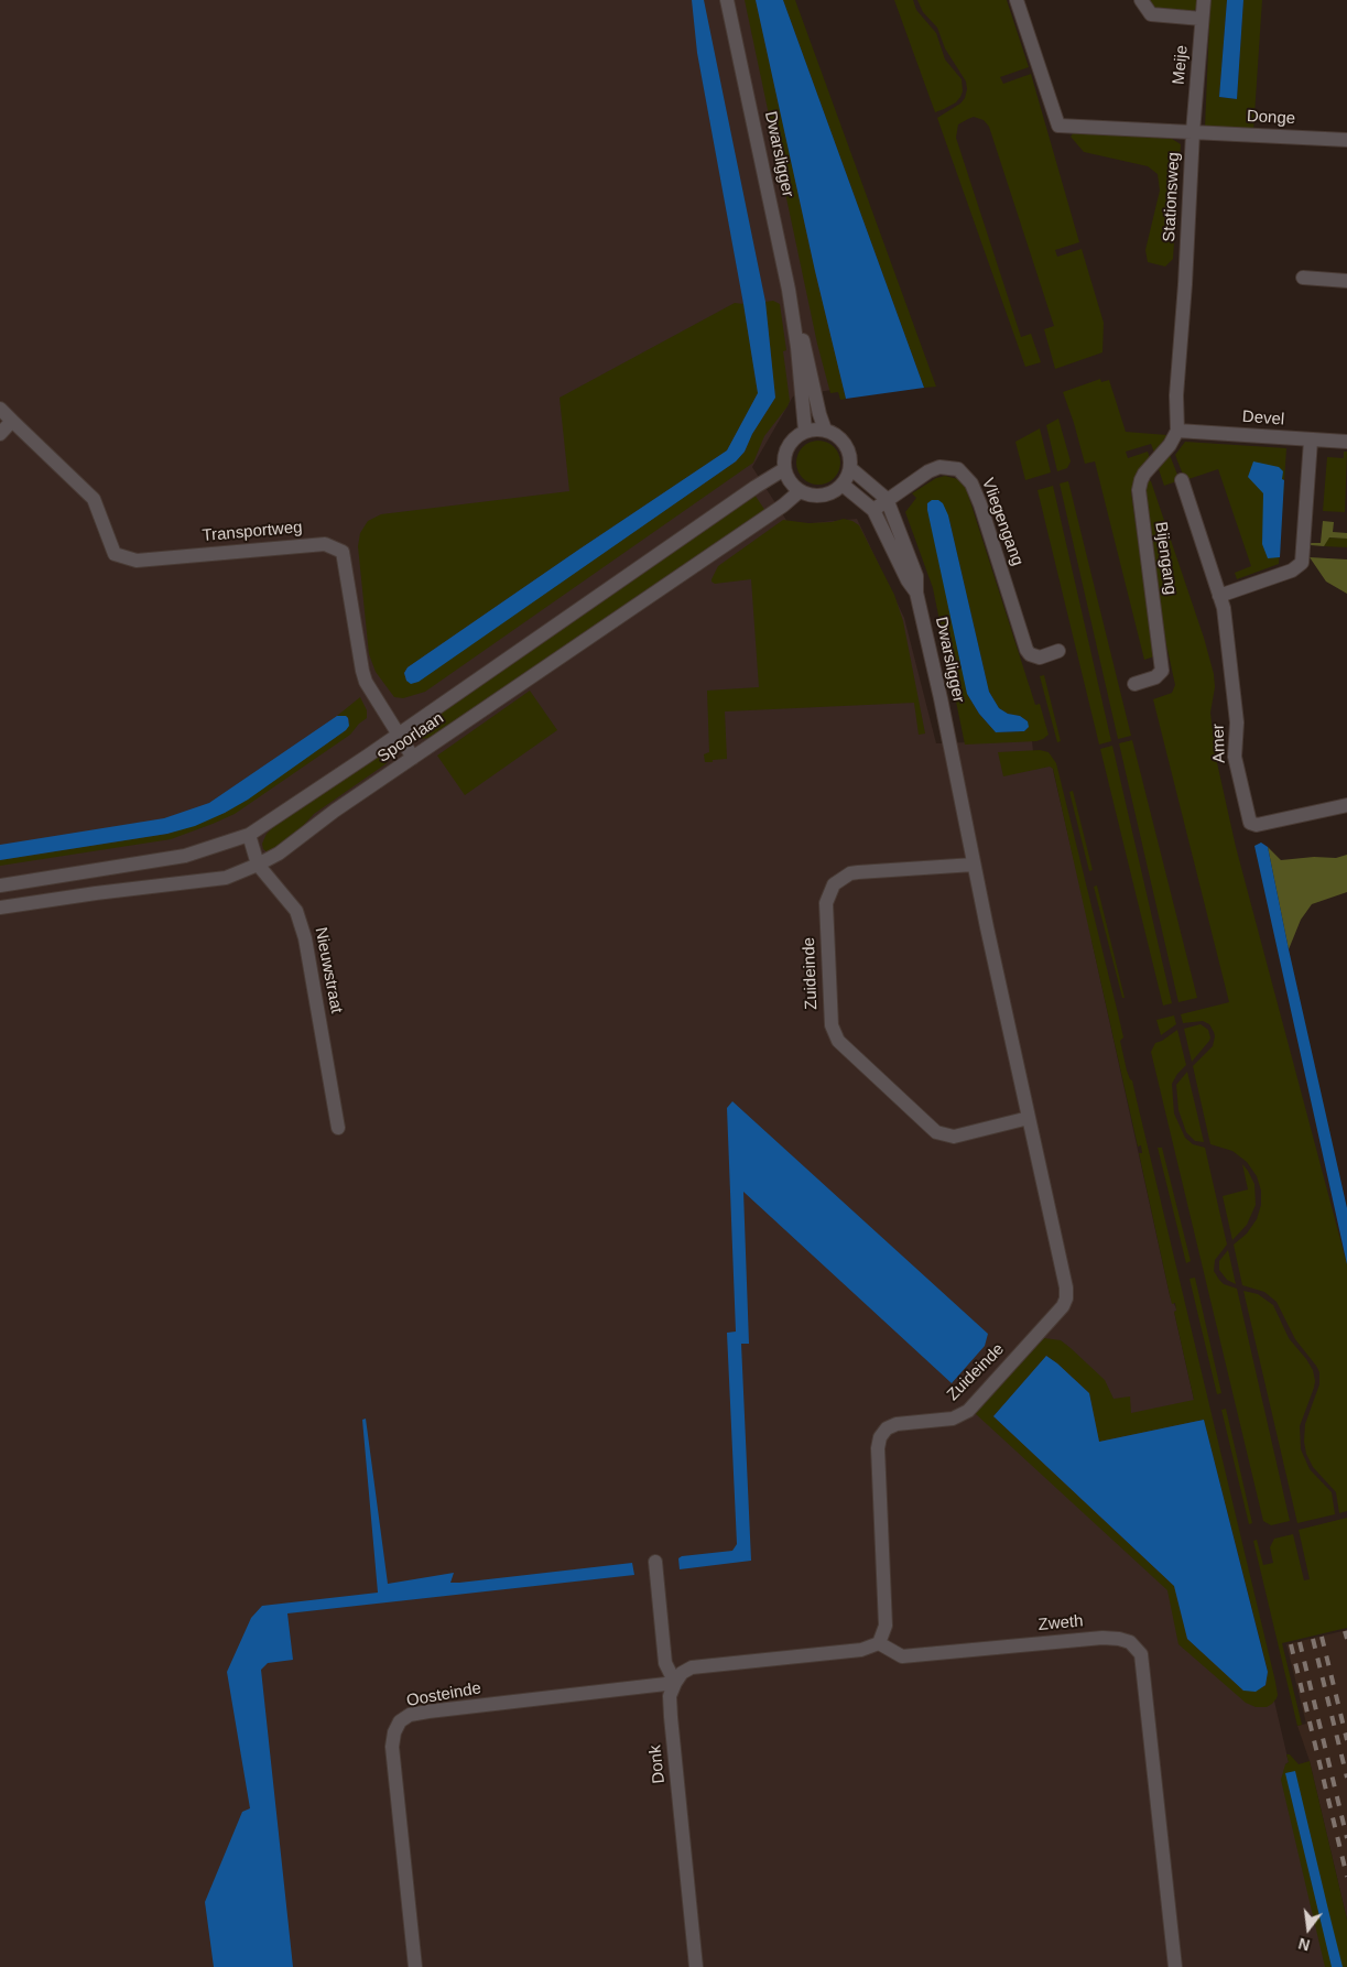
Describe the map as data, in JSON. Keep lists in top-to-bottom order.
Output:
{
  "streets": {
    "street": [
      "Meije",
      "Donge",
      "Dwarsligger",
      "Stationsweg",
      "Devel",
      "Vliegengang",
      "Transportweg",
      "Bijengang",
      "Spoorlaan",
      "Amer",
      "Nieuwstraat",
      "Zuideinde",
      "Zweth",
      "Oosteinde",
      "Donk"
    ]
  },
  "crossings": [
    ["Meije", "Donge"],
    ["Meije", "Stationsweg"],
    ["Donge", "Stationsweg"],
    ["Dwarsligger", "Vliegengang"],
    ["Dwarsligger", "Spoorlaan"],
    ["Dwarsligger", "Zuideinde"],
    ["Stationsweg", "Devel"],
    ["Stationsweg", "Bijengang"],
    ["Devel", "Bijengang"],
    ["Transportweg", "Spoorlaan"],
    ["Spoorlaan", "Nieuwstraat"],
    ["Zuideinde", "Zweth"],
    ["Oosteinde", "Donk"]
  ],
  "north": "bottom"
}
